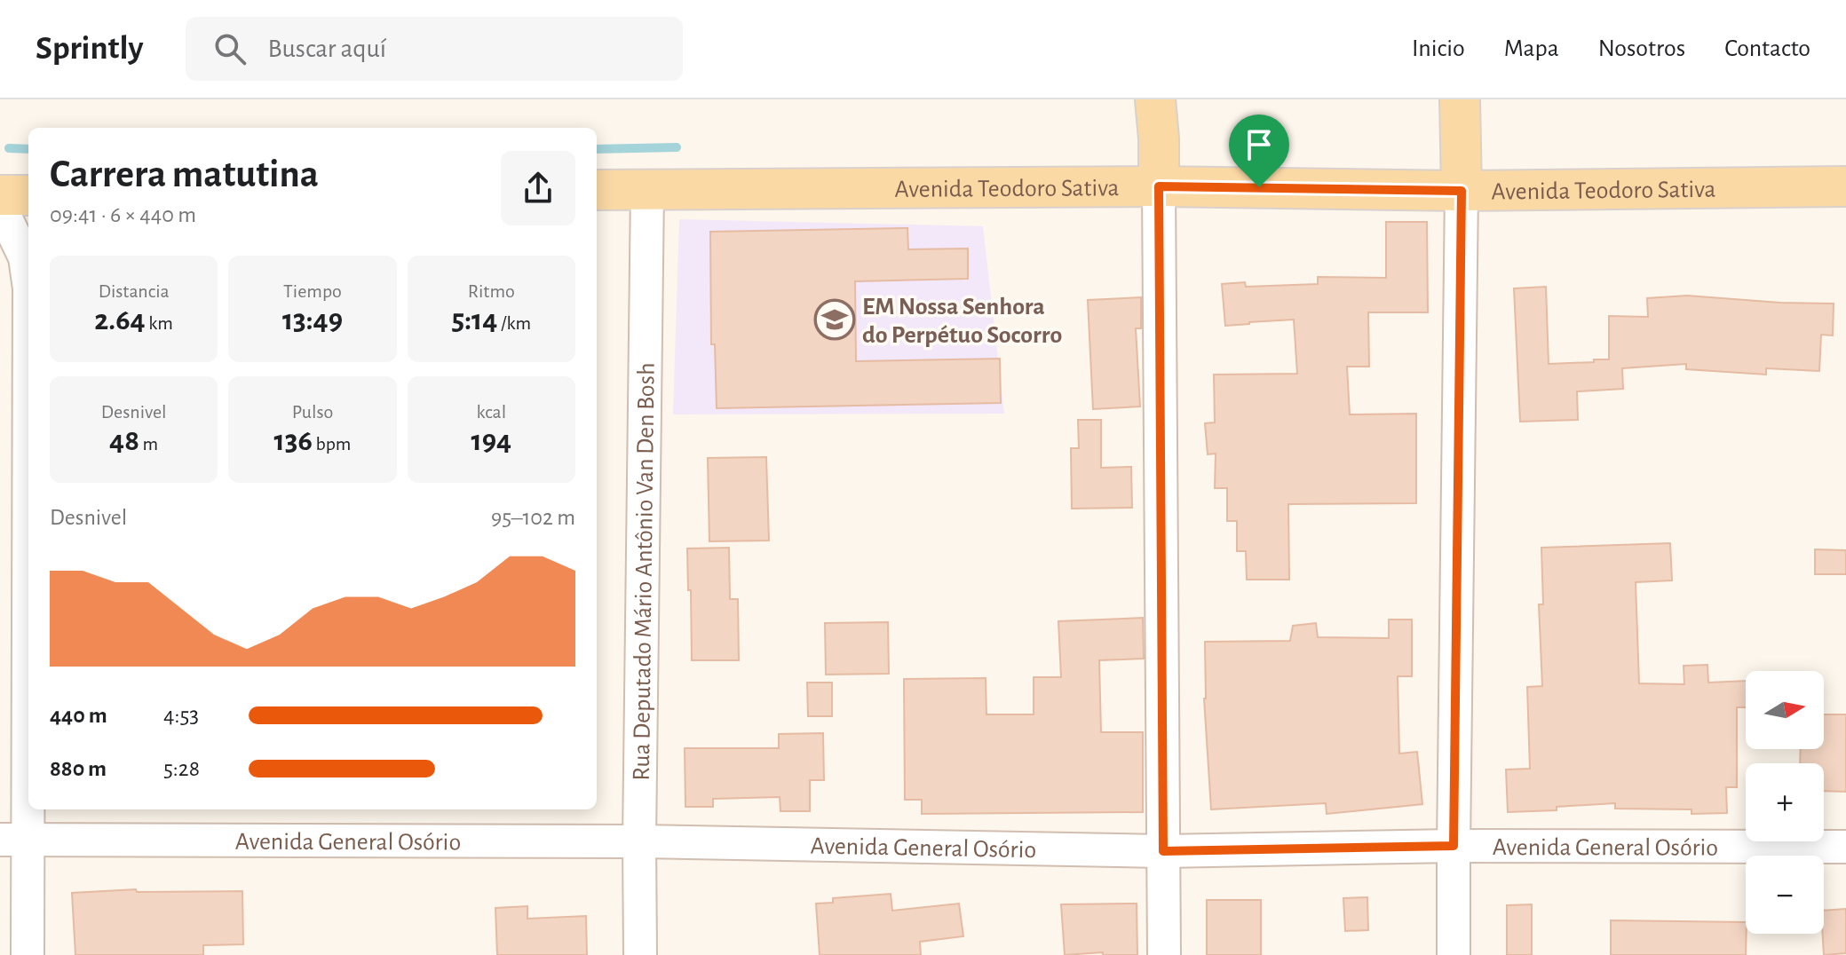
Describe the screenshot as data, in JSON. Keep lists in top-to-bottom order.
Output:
{
  "streets": {
    "main road": ["Avenida Teodoro Sativa"],
    "street": ["Rua Deputado Mário Antônio Van Den Bosh", "Avenida General Osório"]
  },
  "crossings": [
    ["Avenida Teodoro Sativa", "Rua Deputado Mário Antônio Van Den Bosh"],
    ["Rua Deputado Mário Antônio Van Den Bosh", "Avenida General Osório"]
  ],
  "places": {
    "school or university": ["EM Nossa Senhora do Perpétuo Socorro"]
  },
  "north": "right",
  "page": {
    "header": "Sprintly",
    "search": "Buscar aquí",
    "nav": [
      "Inicio",
      "Mapa",
      "Nosotros",
      "Contacto"
    ],
    "heading": ["Carrera matutina", "09:41 · 6 × 440 m"],
    "stats": [
      ["Distancia", "2.64 km"],
      ["Tiempo", "13:49"],
      ["Ritmo", "5:14 /km"],
      ["Desnivel", "48 m"],
      ["Pulso", "136 bpm"],
      ["kcal", "194"]
    ],
    "chart": ["Desnivel", "95–102 m"],
    "map_buttons": ["+", "−"],
    "list": [
      {
        "name": "440 m",
        "note": "4:53"
      },
      {
        "name": "880 m",
        "note": "5:28"
      }
    ]
  }
}
